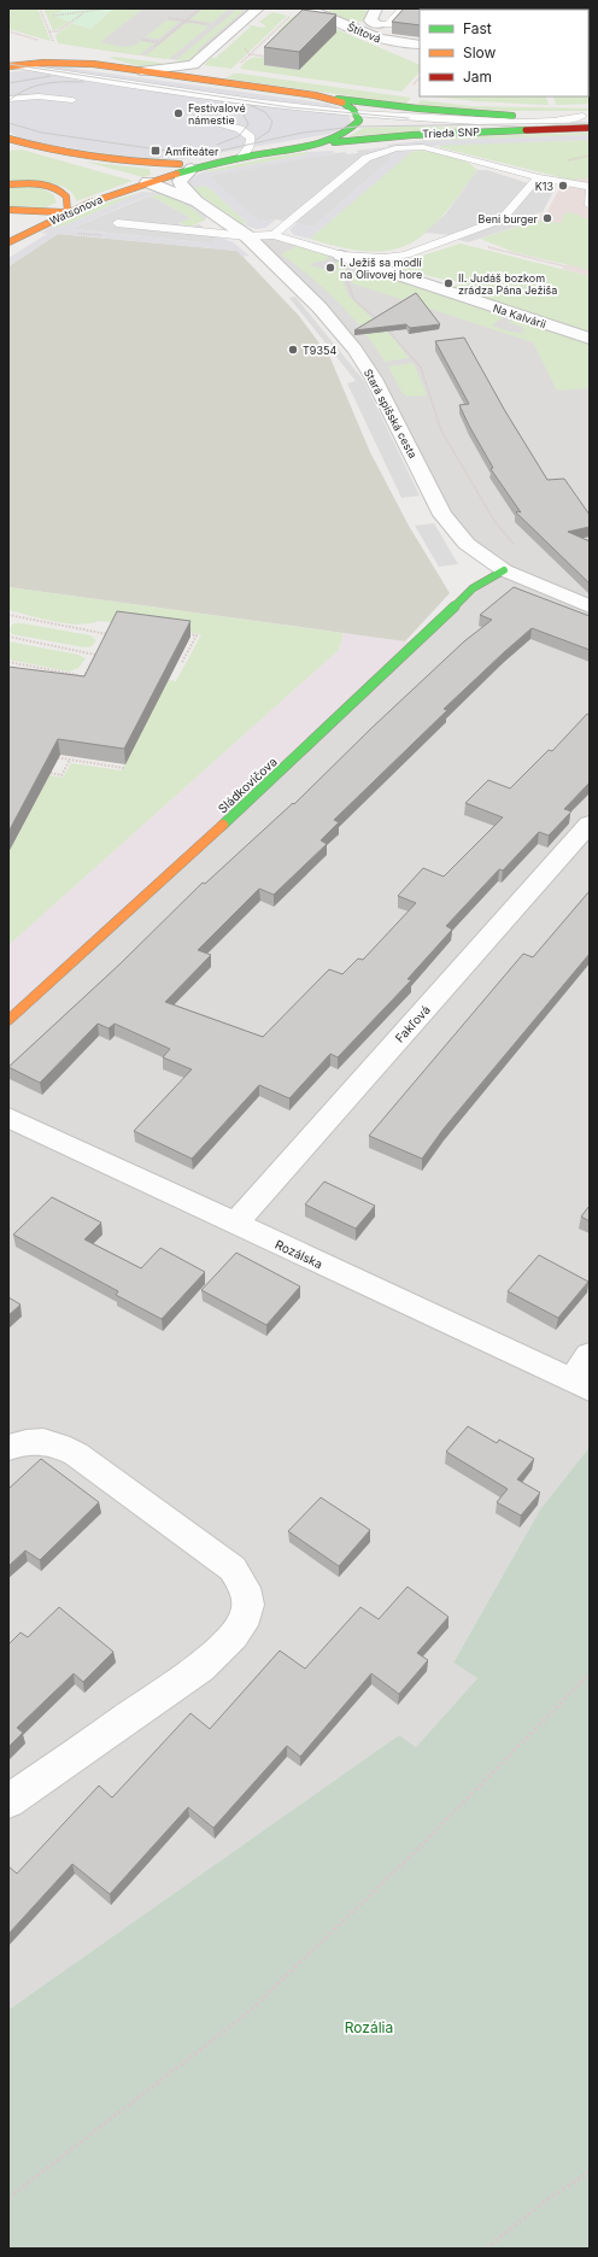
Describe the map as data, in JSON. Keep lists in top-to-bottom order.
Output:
{
  "streets": {
    "street": [
      "Štítová",
      "Trieda SNP",
      "Watsonova",
      "Na Kalvárii",
      "Stará spišská cesta",
      "Sládkovičova",
      "Fakľová",
      "Rozálska"
    ]
  },
  "crossings": [
    ["Watsonova", "Stará spišská cesta"],
    ["Stará spišská cesta", "Sládkovičova"],
    ["Fakľová", "Rozálska"]
  ],
  "parks": ["Rozália"],
  "places": {
    "other": [
      "Festivalové námestie",
      "K13",
      "Beni burger",
      "I. Ježiš sa modlí na Olivovej hore",
      "II. Judáš bozkom zrádza Pána Ježiša",
      "T9354"
    ],
    "transit": ["Amfiteáter"]
  },
  "legend": ["Fast", "Slow", "Jam"]
}
